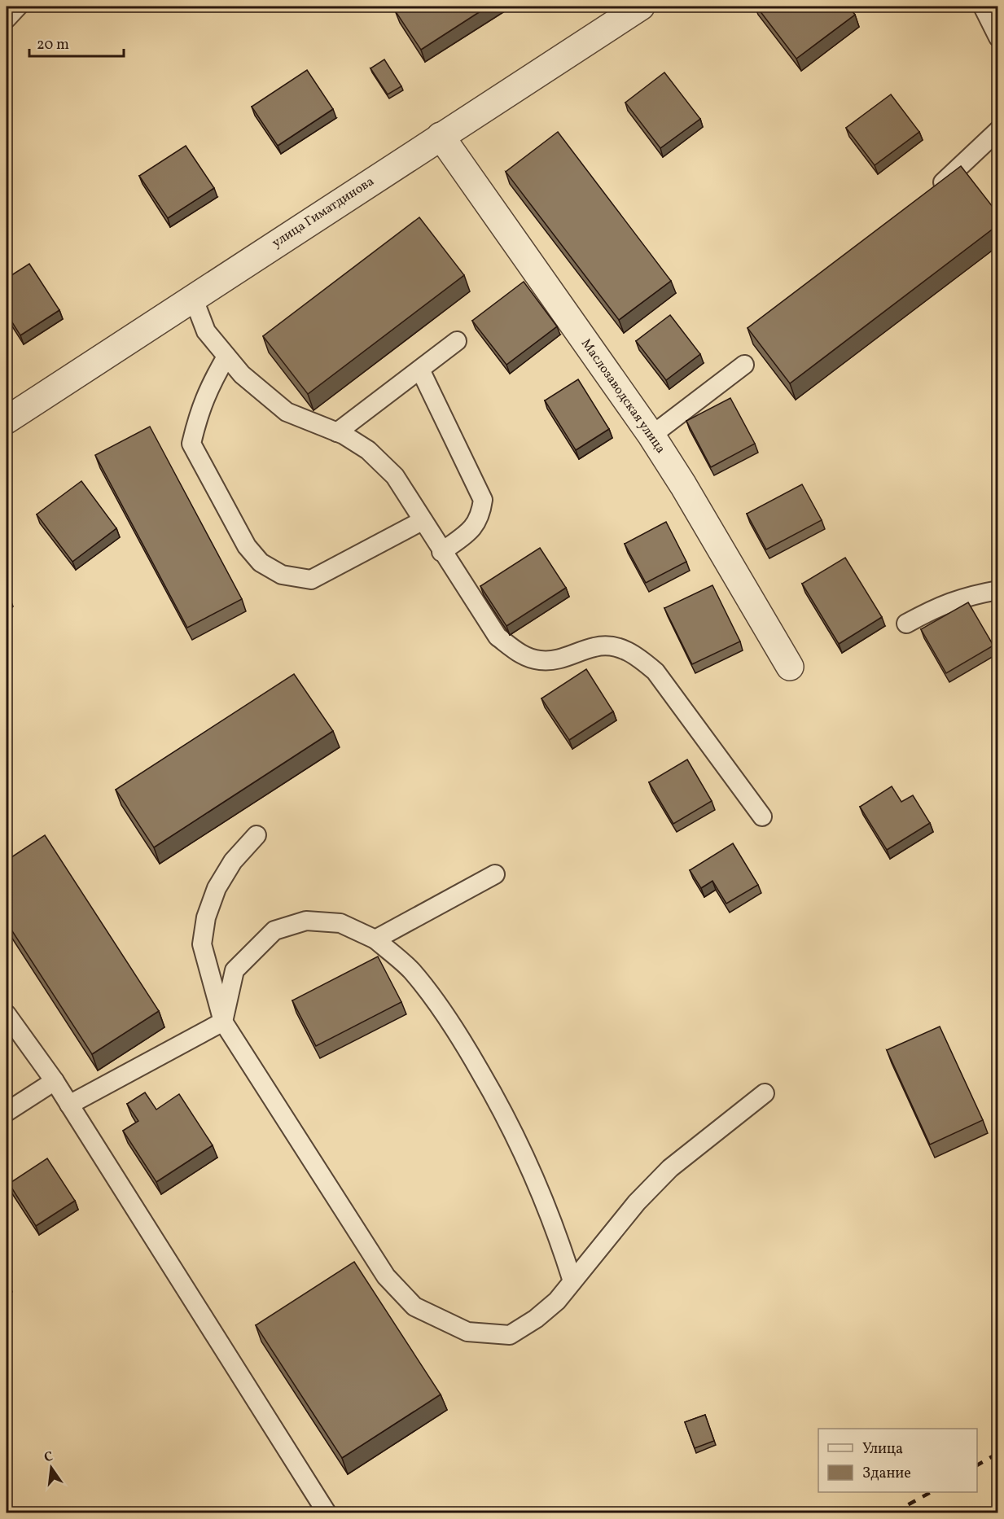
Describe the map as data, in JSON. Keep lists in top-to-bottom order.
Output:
{
  "streets": {
    "street": ["улица Гиматдинова", "Маслозаводская улица"]
  },
  "crossings": [
    ["улица Гиматдинова", "Маслозаводская улица"]
  ],
  "legend": ["Улица", "Здание"],
  "scale_bar": "20 m",
  "north": "top"
}
